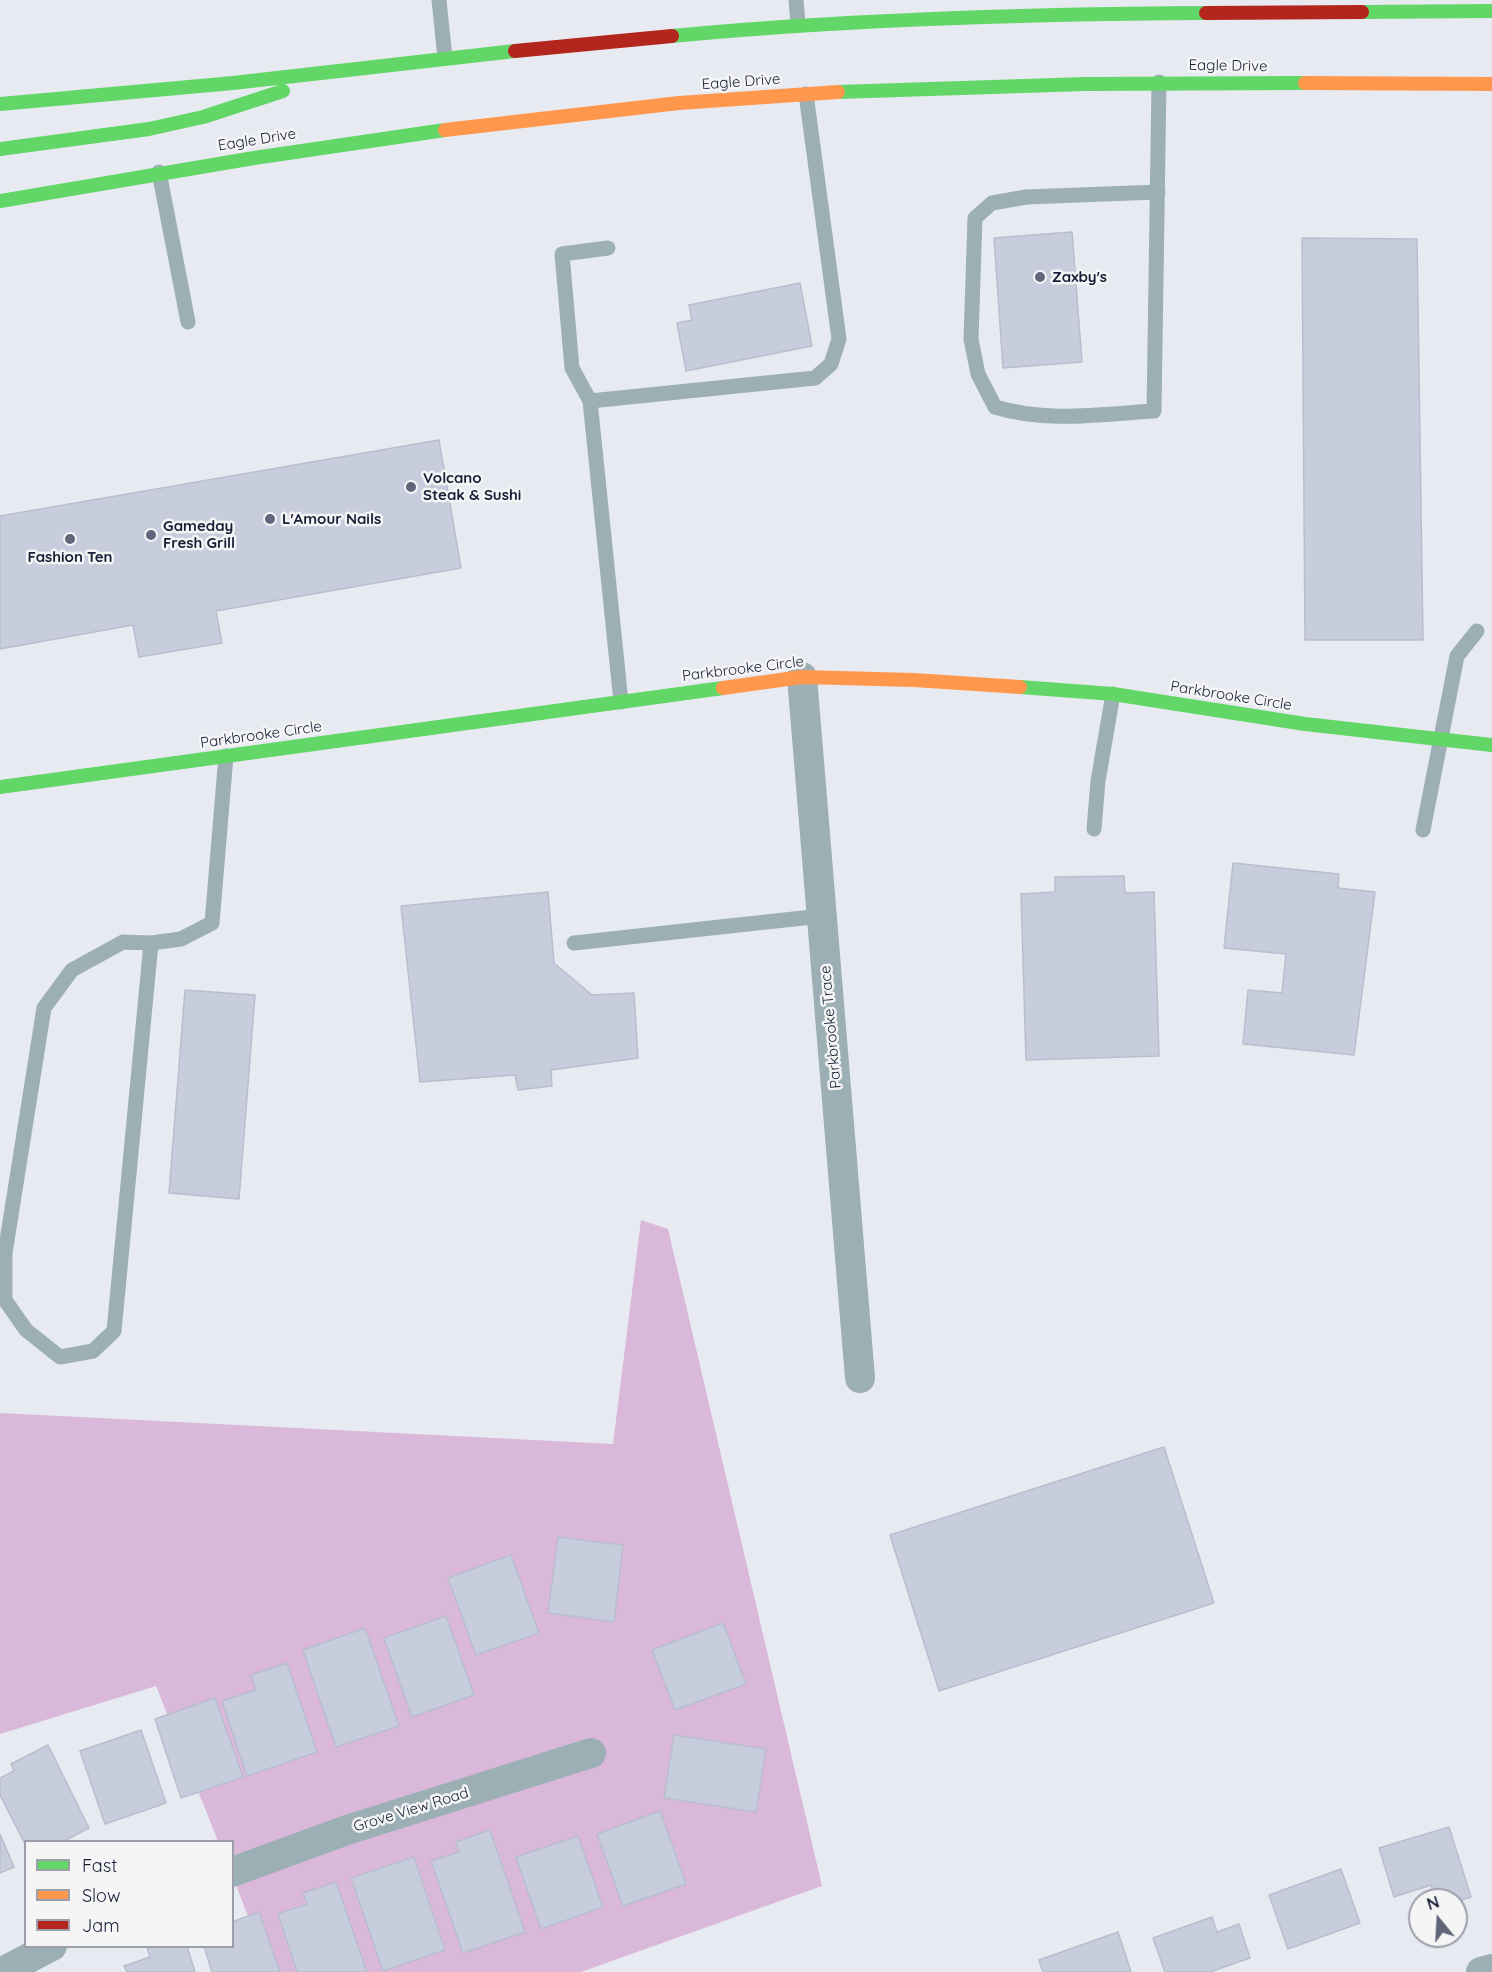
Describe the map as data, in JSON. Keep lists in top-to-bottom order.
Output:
{
  "streets": {
    "street": [
      "Eagle Drive",
      "Parkbrooke Circle",
      "Parkbrooke Trace",
      "Grove View Road"
    ]
  },
  "crossings": [
    ["Parkbrooke Circle", "Parkbrooke Trace"]
  ],
  "places": [
    "Zaxby's",
    "Volcano Steak & Sushi",
    "L'Amour Nails",
    "Gameday Fresh Grill",
    "Fashion Ten"
  ],
  "legend": ["Fast", "Slow", "Jam"],
  "north": "top"
}
